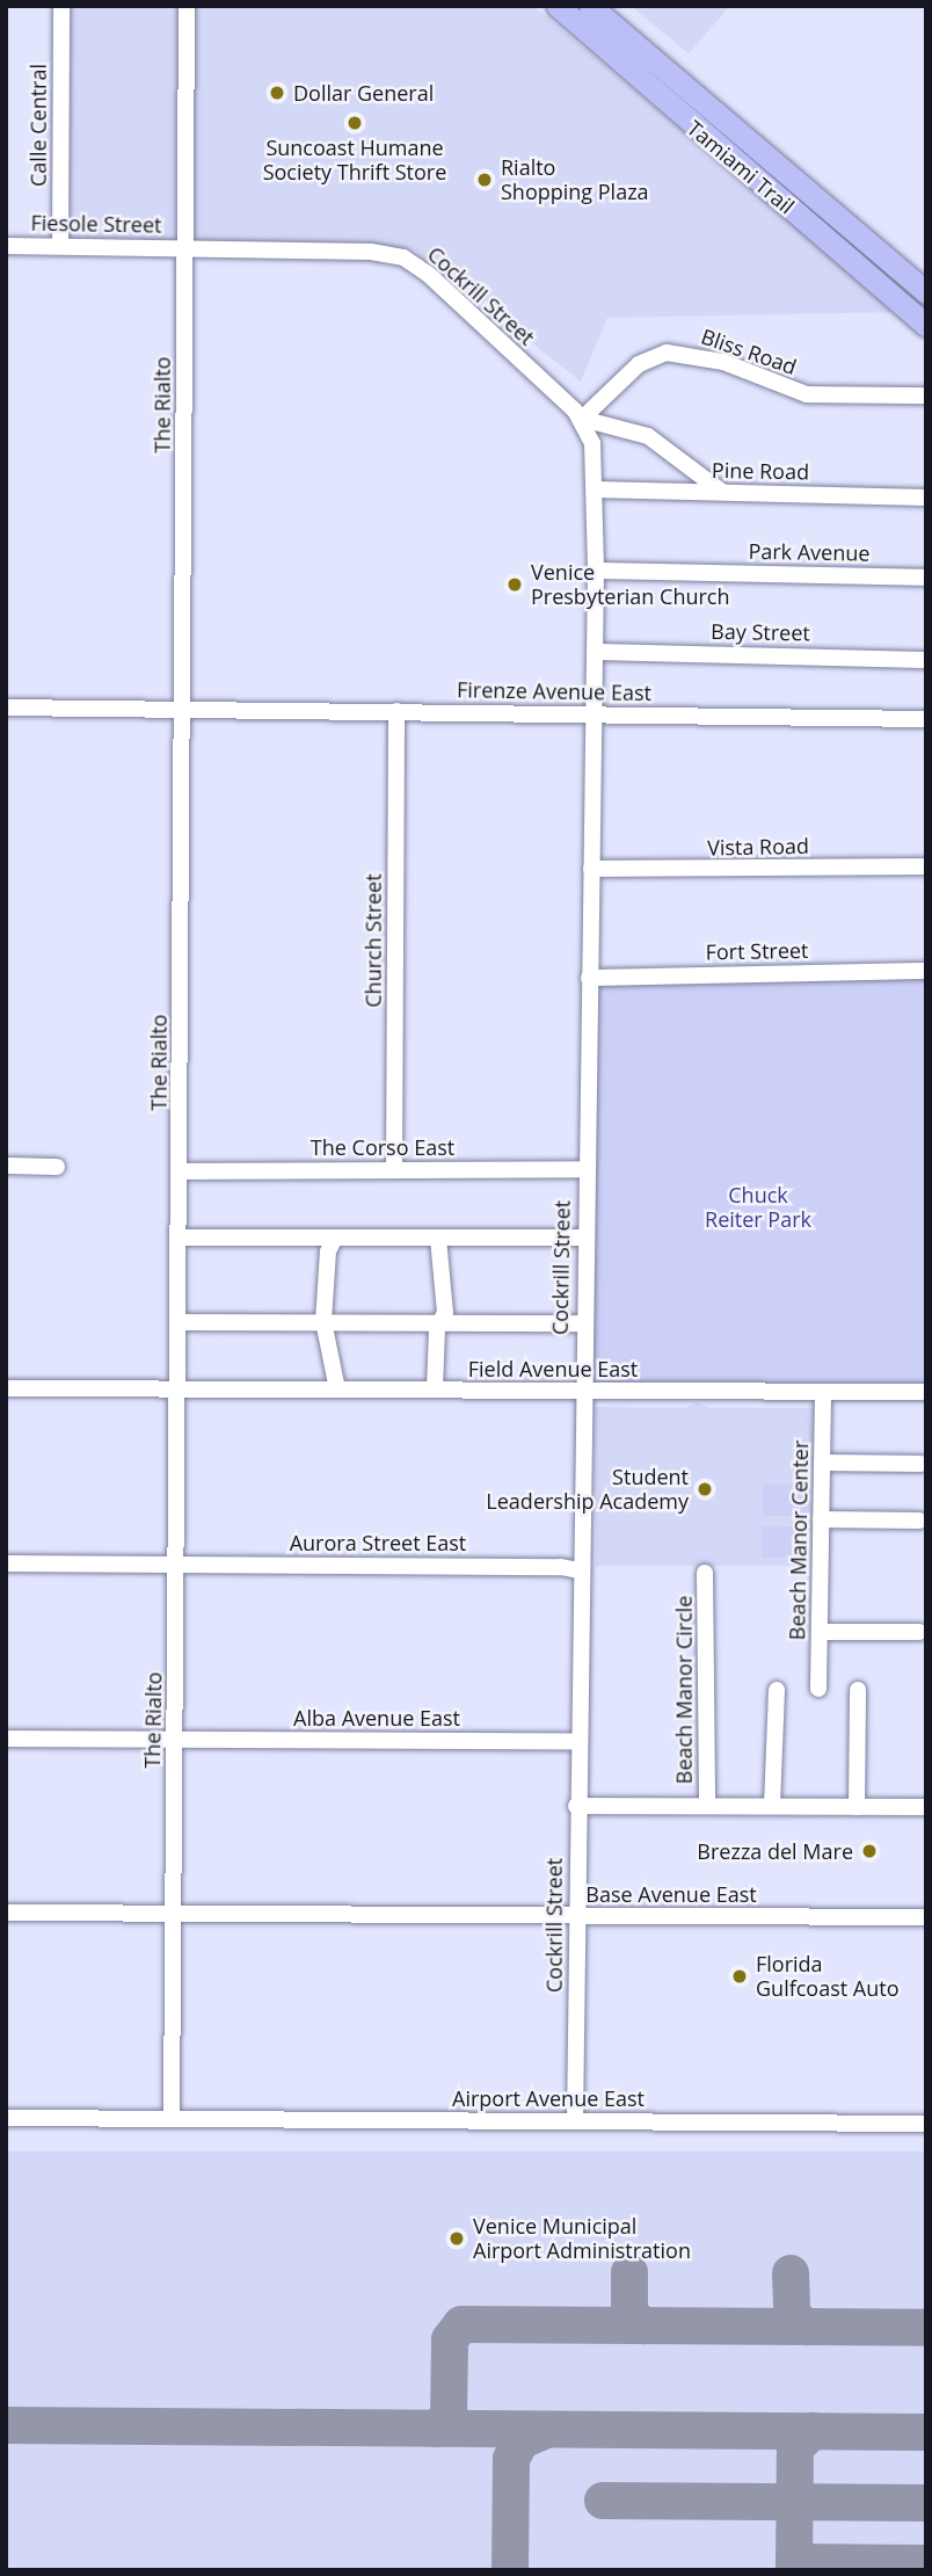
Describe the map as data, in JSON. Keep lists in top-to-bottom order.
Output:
{
  "streets": {
    "main road": ["Tamiami Trail"],
    "street": [
      "Calle Central",
      "Fiesole Street",
      "Cockrill Street",
      "Bliss Road",
      "The Rialto",
      "Pine Road",
      "Park Avenue",
      "Bay Street",
      "Firenze Avenue East",
      "Vista Road",
      "Church Street",
      "Fort Street",
      "The Corso East",
      "Field Avenue East",
      "Beach Manor Center",
      "Aurora Street East",
      "Beach Manor Circle",
      "Alba Avenue East",
      "Base Avenue East",
      "Airport Avenue East"
    ]
  },
  "crossings": [
    ["Calle Central", "Fiesole Street"],
    ["Fiesole Street", "Cockrill Street"],
    ["Fiesole Street", "The Rialto"],
    ["Cockrill Street", "Bliss Road"],
    ["Cockrill Street", "The Rialto"],
    ["Cockrill Street", "Pine Road"],
    ["Cockrill Street", "Park Avenue"],
    ["Cockrill Street", "Bay Street"],
    ["Cockrill Street", "Firenze Avenue East"],
    ["Cockrill Street", "Vista Road"],
    ["Cockrill Street", "Fort Street"],
    ["Cockrill Street", "The Corso East"],
    ["Cockrill Street", "Field Avenue East"],
    ["Cockrill Street", "Aurora Street East"],
    ["Cockrill Street", "Alba Avenue East"],
    ["Cockrill Street", "Base Avenue East"],
    ["Cockrill Street", "Airport Avenue East"],
    ["The Rialto", "Firenze Avenue East"],
    ["The Rialto", "The Corso East"],
    ["The Rialto", "Field Avenue East"],
    ["The Rialto", "Aurora Street East"],
    ["The Rialto", "Alba Avenue East"],
    ["The Rialto", "Base Avenue East"],
    ["The Rialto", "Airport Avenue East"],
    ["Firenze Avenue East", "Church Street"],
    ["Church Street", "The Corso East"],
    ["Field Avenue East", "Beach Manor Center"]
  ],
  "parks": ["Chuck Reiter Park"],
  "places": [
    "Dollar General",
    "Suncoast Humane Society Thrift Store",
    "Rialto Shopping Plaza",
    "Venice Presbyterian Church",
    "Student Leadership Academy",
    "Brezza del Mare",
    "Florida Gulfcoast Auto",
    "Venice Municipal Airport Administration"
  ]
}
